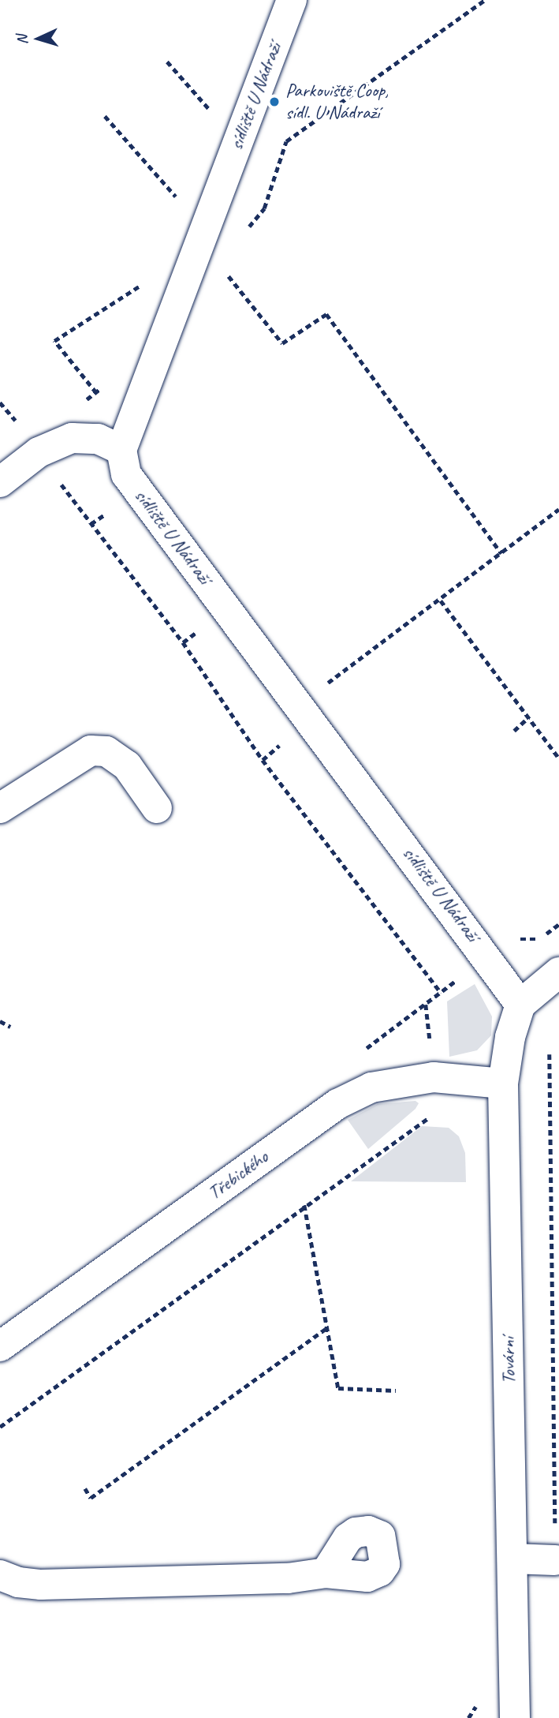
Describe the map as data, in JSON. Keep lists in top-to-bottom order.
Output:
{
  "streets": {
    "street": ["sídliště U Nádraží", "Třebického", "Tovární"]
  },
  "crossings": [
    ["sídliště U Nádraží", "Tovární"],
    ["Třebického", "Tovární"]
  ],
  "places": ["Parkoviště Coop, sídl. U Nádraží"],
  "north": "left"
}
